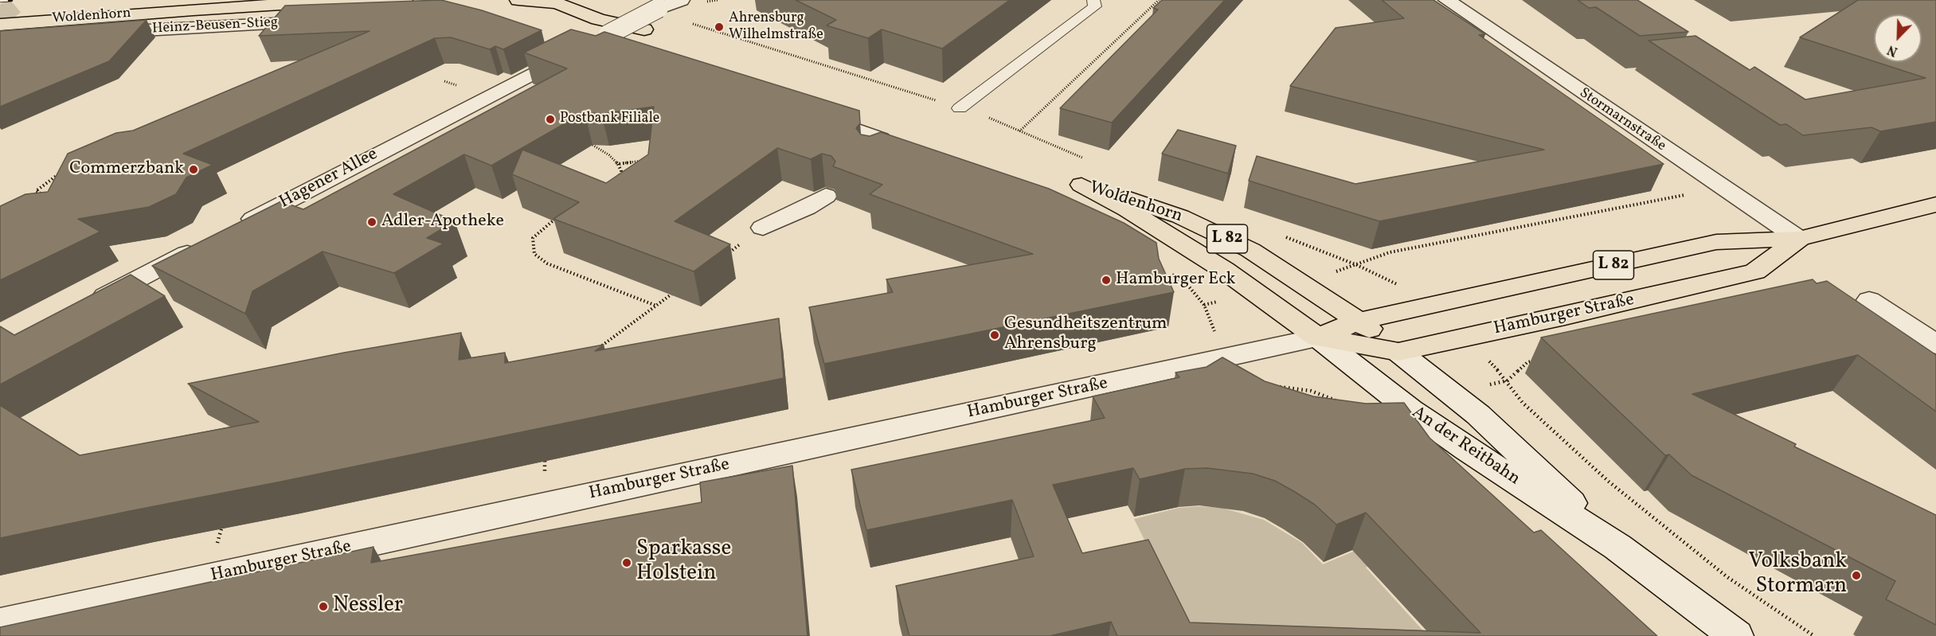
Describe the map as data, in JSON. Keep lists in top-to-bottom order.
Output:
{
  "streets": {
    "main road": ["Woldenhorn", "L 82", "Hamburger Straße"],
    "street": [
      "Heinz-Beusen-Stieg",
      "Stormarnstraße",
      "Hagener Allee",
      "An der Reitbahn"
    ]
  },
  "crossings": [
    ["Woldenhorn", "Heinz-Beusen-Stieg"],
    ["Woldenhorn", "Hamburger Straße"],
    ["Woldenhorn", "An der Reitbahn"],
    ["Stormarnstraße", "Hamburger Straße"],
    ["Hamburger Straße", "An der Reitbahn"]
  ],
  "places": [
    "Ahrensburg Wilhelmstraße",
    "Postbank Filiale",
    "Commerzbank",
    "Adler-Apotheke",
    "Hamburger Eck",
    "Gesundheitszentrum Ahrensburg",
    "Sparkasse Holstein",
    "Volksbank Stormarn",
    "Nessler"
  ],
  "north": "bottom left"
}
